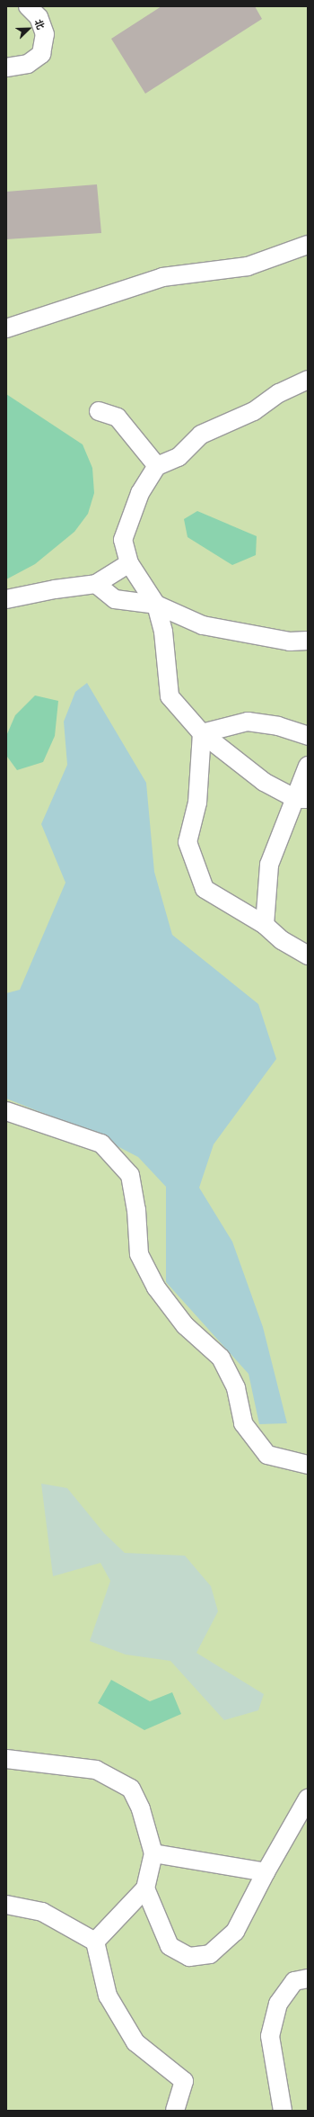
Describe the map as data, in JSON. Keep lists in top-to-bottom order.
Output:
{
  "north": "top right"
}
